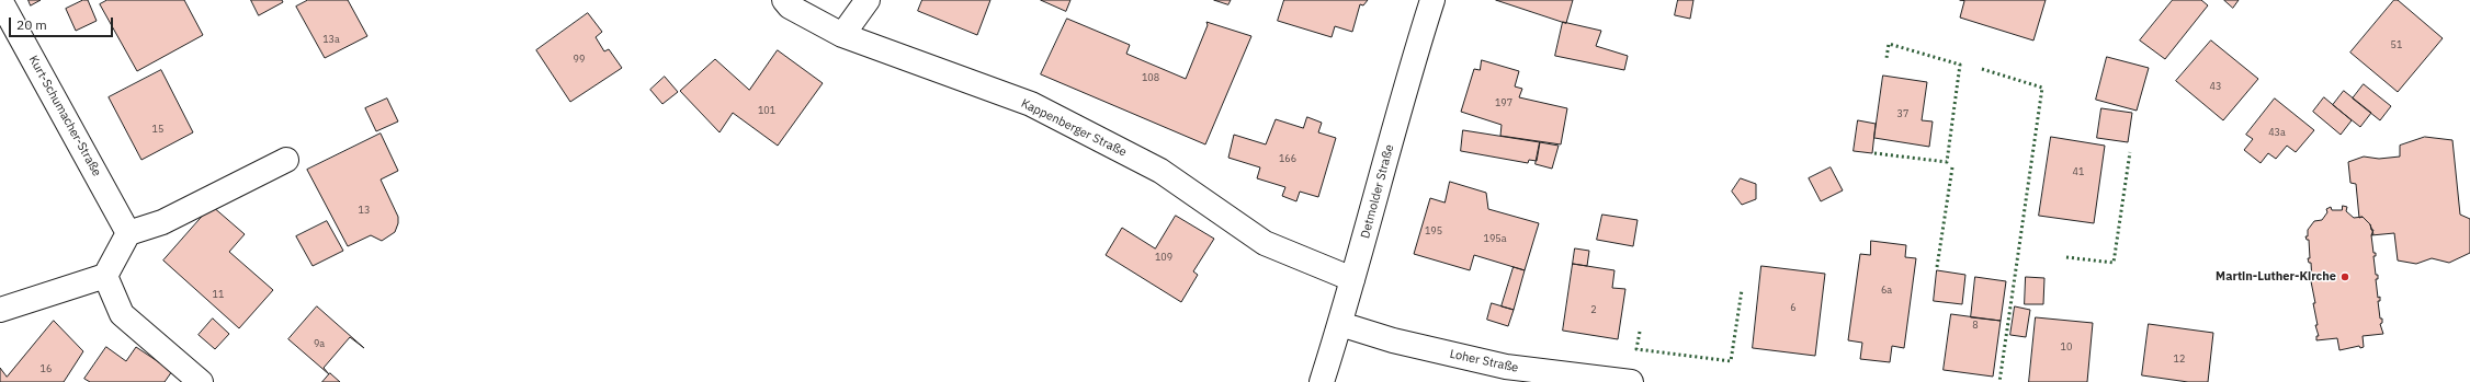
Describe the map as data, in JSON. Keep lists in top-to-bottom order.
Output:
{
  "streets": {
    "street": [
      "Kurt-Schumacher-Straße",
      "Kappenberger Straße",
      "Detmolder Straße",
      "Loher Straße"
    ]
  },
  "crossings": [
    ["Kappenberger Straße", "Detmolder Straße"],
    ["Detmolder Straße", "Loher Straße"]
  ],
  "places": ["Martin-Luther-Kirche"],
  "house_numbers": [
    "13a",
    "51",
    "99",
    "108",
    "43",
    "197",
    "101",
    "37",
    "15",
    "43a",
    "166",
    "41",
    "13",
    "195",
    "195a",
    "109",
    "6a",
    "11",
    "6",
    "2",
    "8",
    "9a",
    "10",
    "12",
    "16"
  ],
  "scale_bar": "20 m"
}
